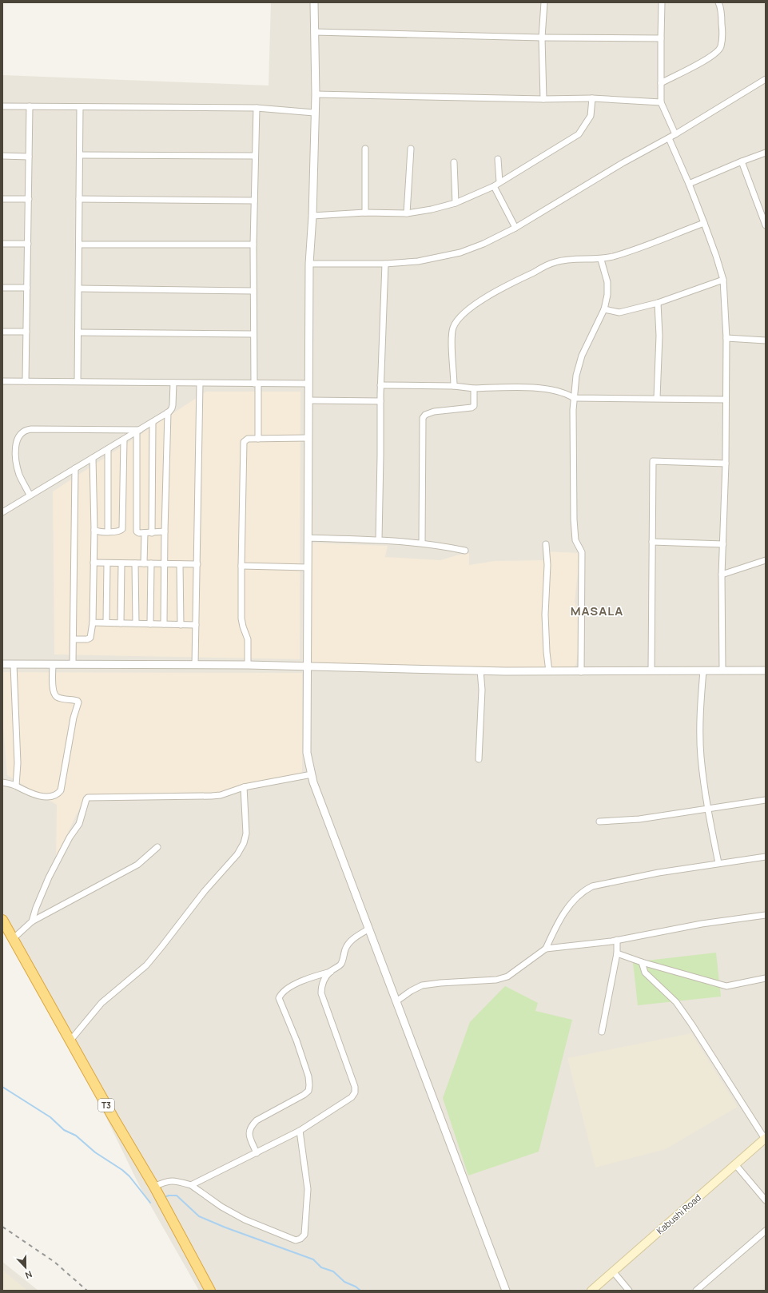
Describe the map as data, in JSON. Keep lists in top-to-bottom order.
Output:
{
  "streets": {
    "highway": ["T3"],
    "main road": ["Kabushi Road"]
  },
  "districts": ["MASALA"],
  "north": "bottom"
}
